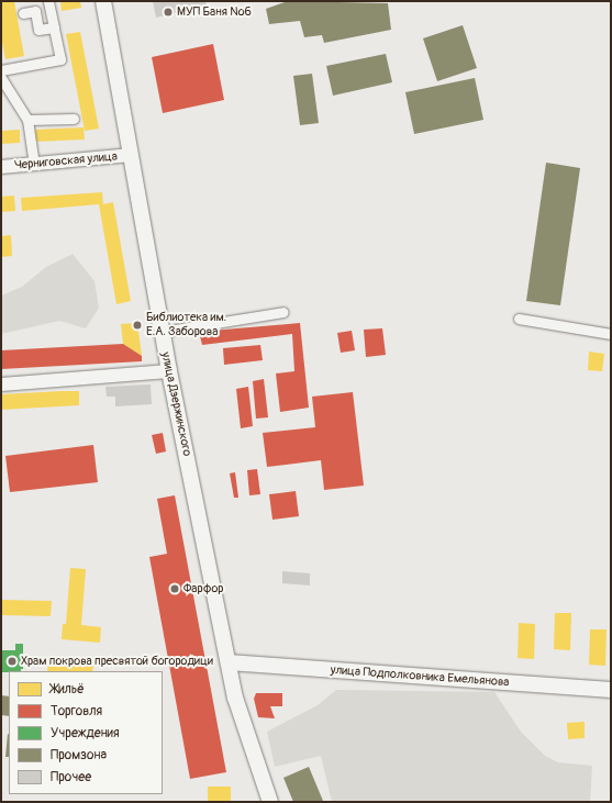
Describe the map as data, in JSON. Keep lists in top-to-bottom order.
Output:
{
  "streets": {
    "main road": ["Черниговская улица", "улица Дзержинского", "улица Подполковника Емельянова"]
  },
  "crossings": [
    ["Черниговская улица", "улица Дзержинского"],
    ["улица Дзержинского", "улица Подполковника Емельянова"]
  ],
  "places": [
    "МУП Баня №6",
    "Библиотека им. Е.А. Заборова",
    "Фарфор",
    "Храм покрова пресвятой богородици"
  ],
  "legend": [
    "Жильё",
    "Торговля",
    "Учреждения",
    "Промзона",
    "Прочее"
  ]
}
